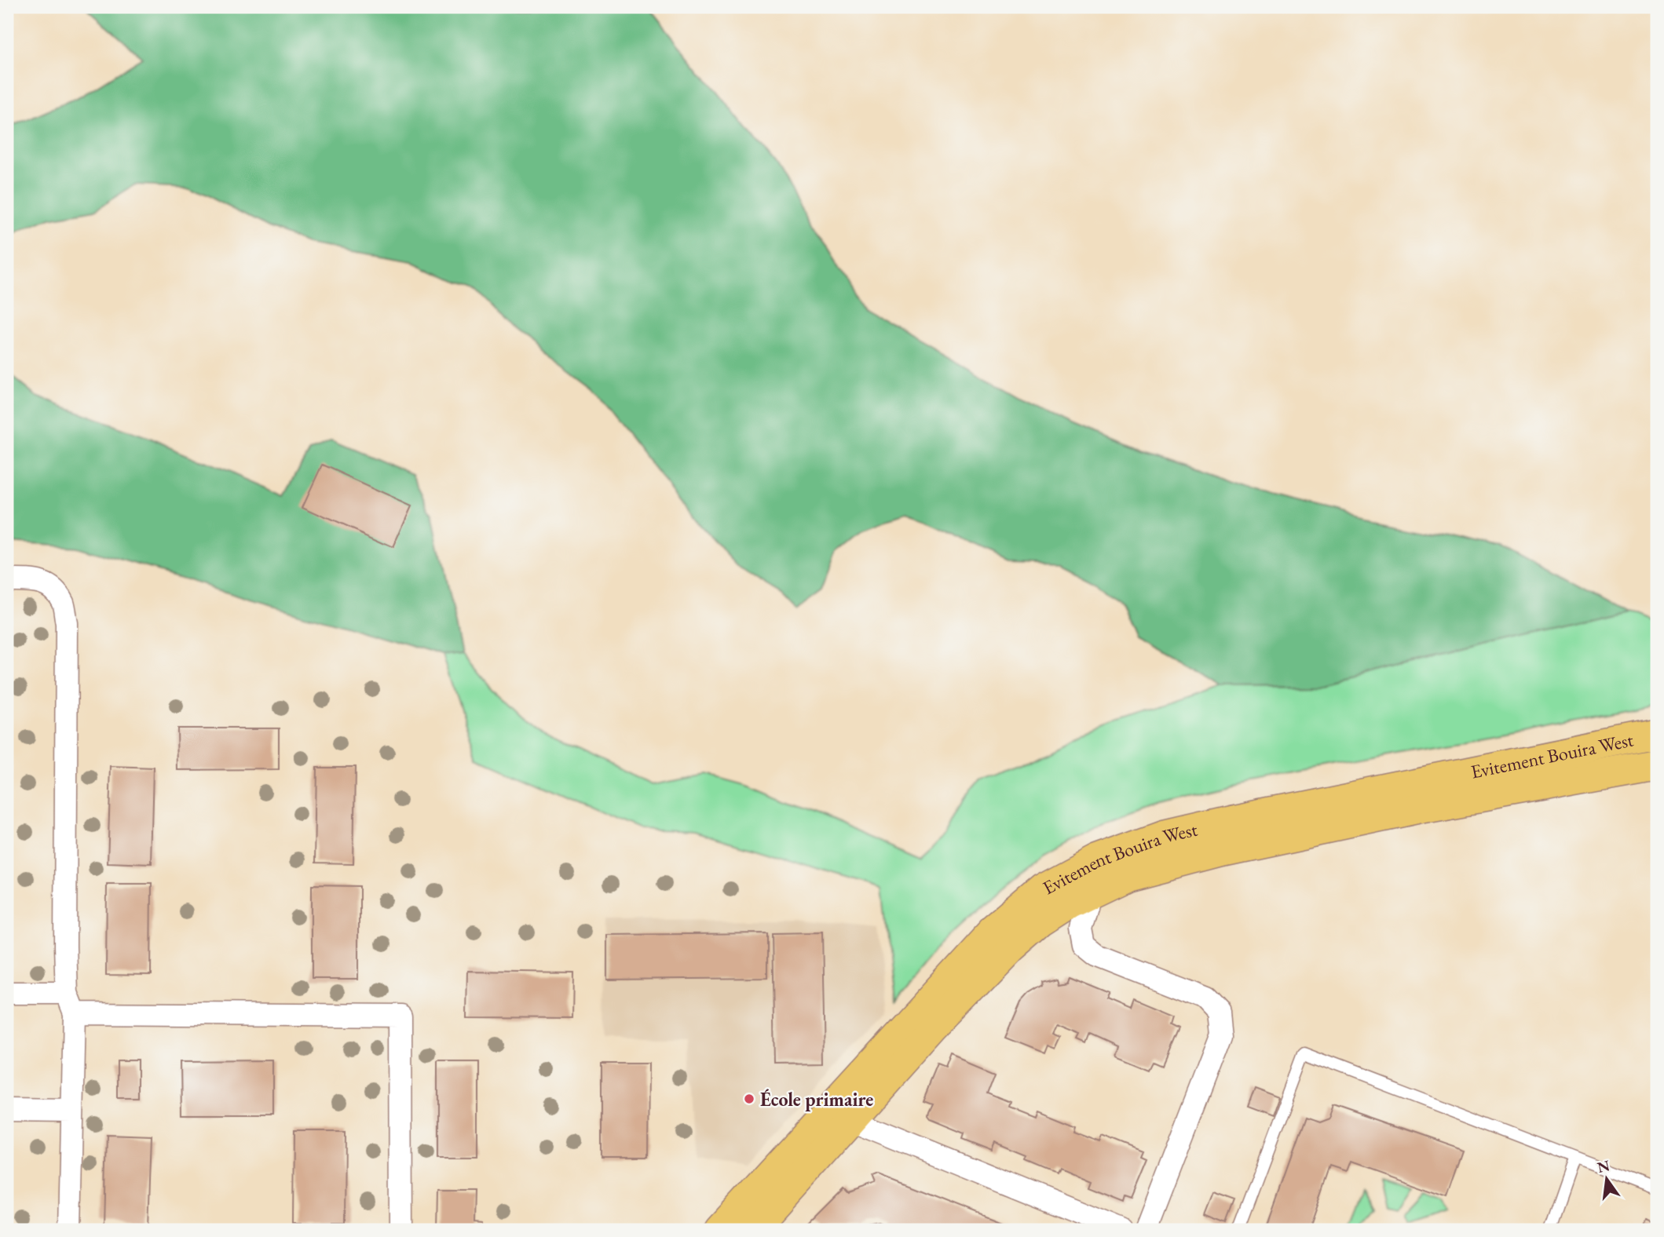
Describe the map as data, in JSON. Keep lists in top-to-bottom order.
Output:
{
  "streets": {
    "highway": ["Evitement Bouira West"]
  },
  "places": ["École primaire"],
  "north": "top"
}
